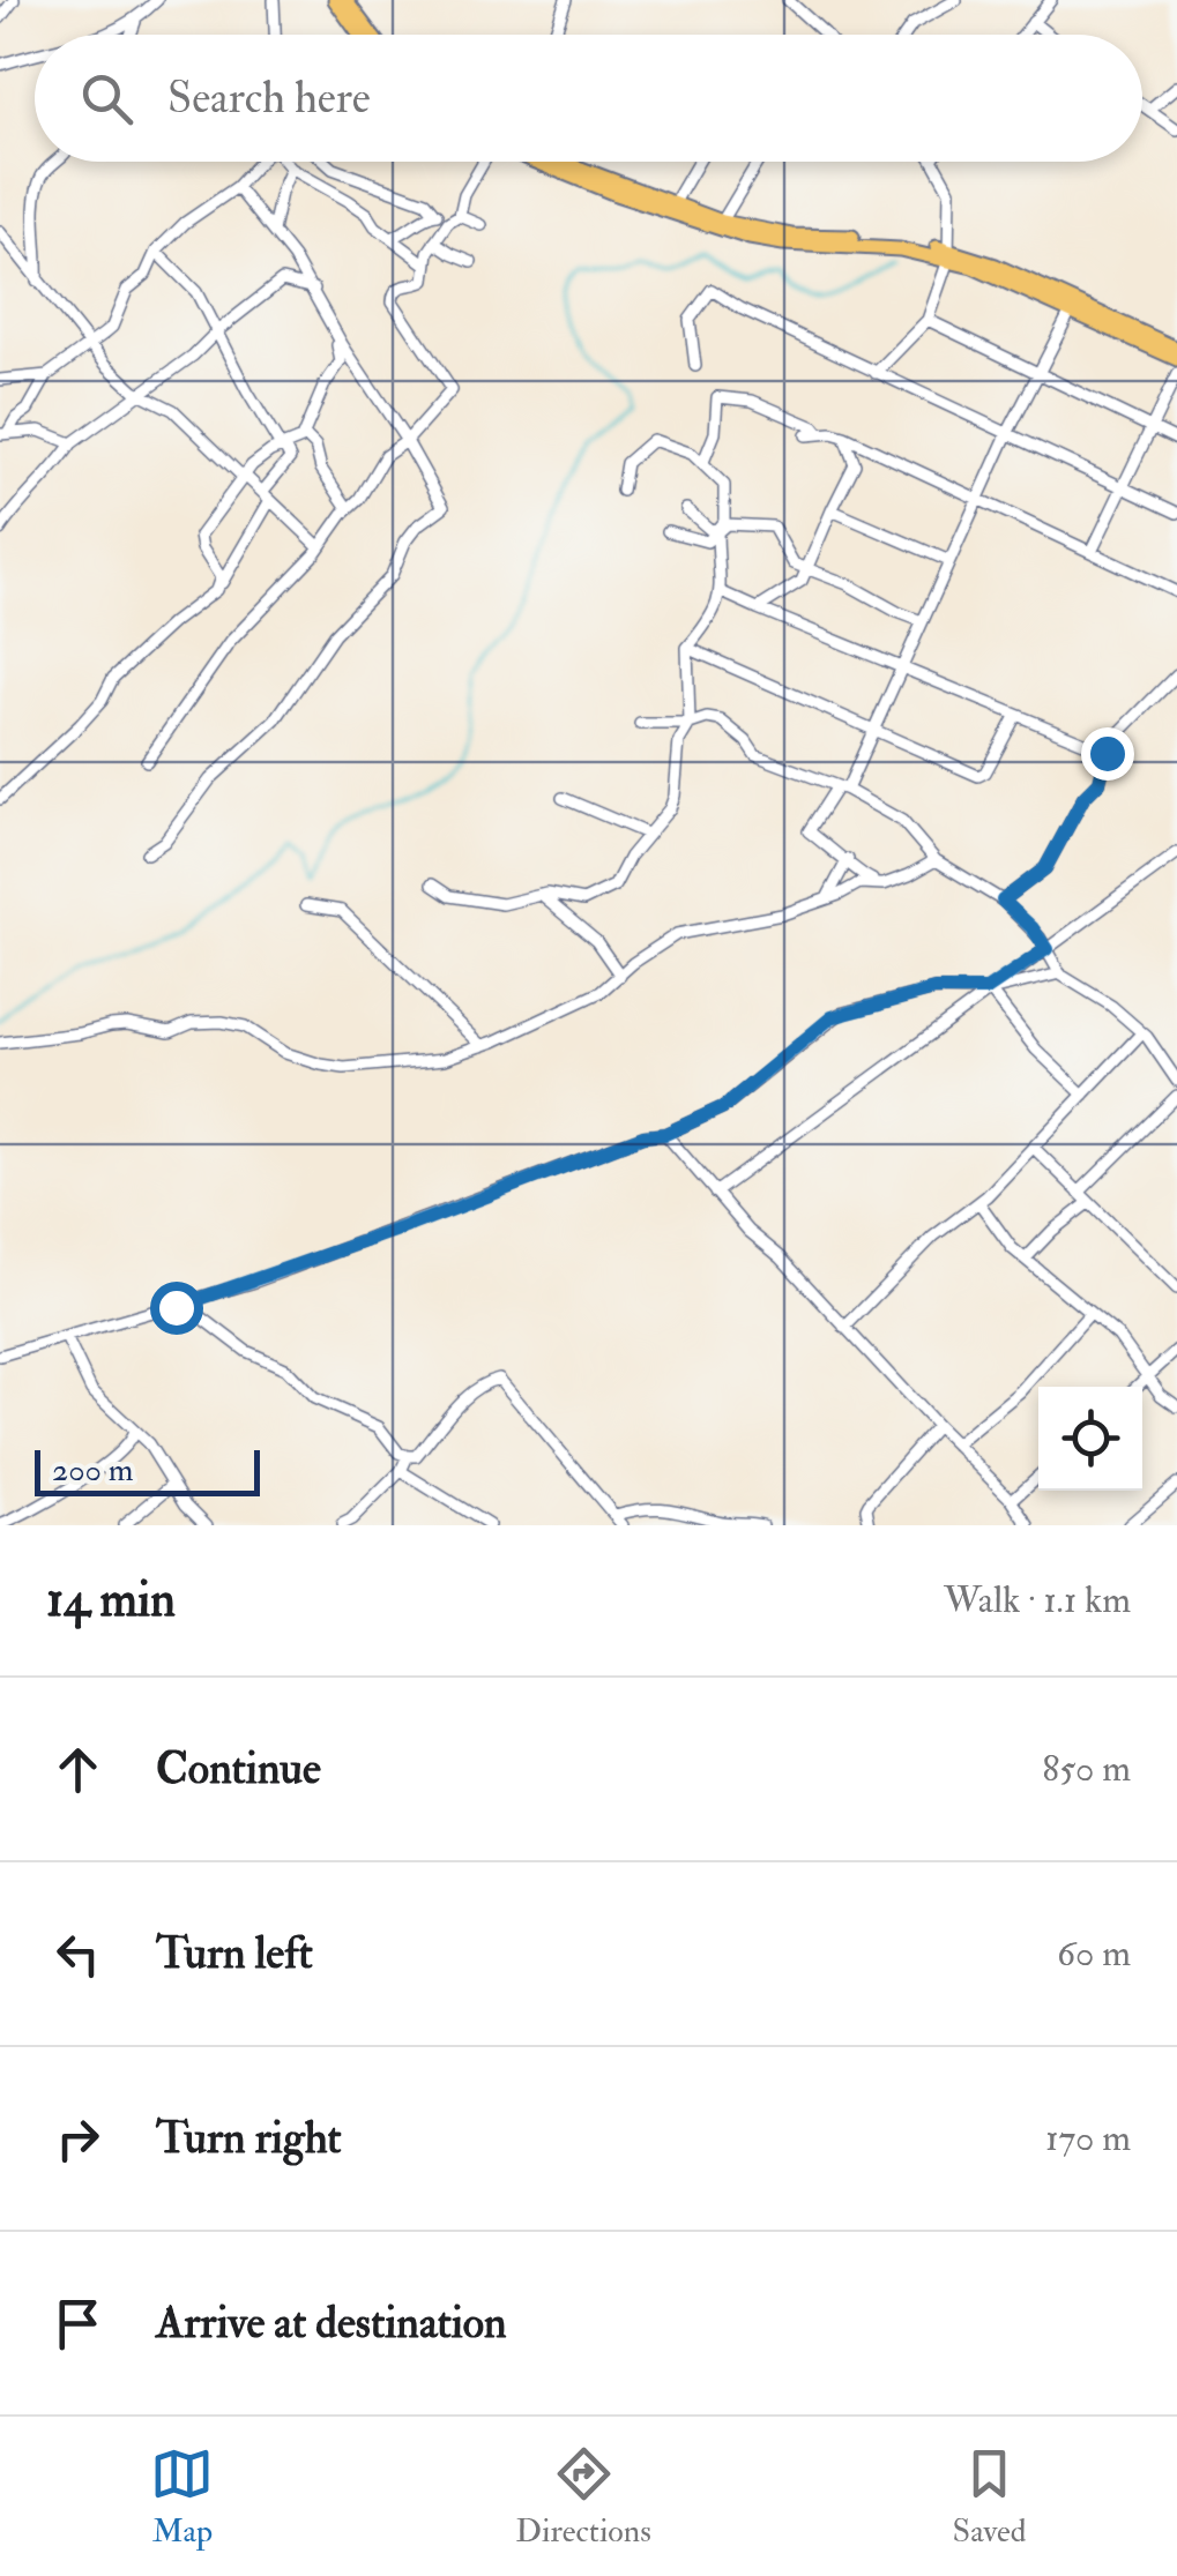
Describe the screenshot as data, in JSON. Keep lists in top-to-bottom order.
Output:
{
  "scale_bar": "200 m",
  "page": {
    "search": "Search here",
    "scale": "200 m",
    "heading": ["14 min", "Walk · 1.1 km"],
    "list": [
      ["Continue", "850 m"],
      ["Turn left", "60 m"],
      ["Turn right", "170 m"],
      "Arrive at destination"
    ],
    "nav": ["Map", "Directions", "Saved"]
  }
}
